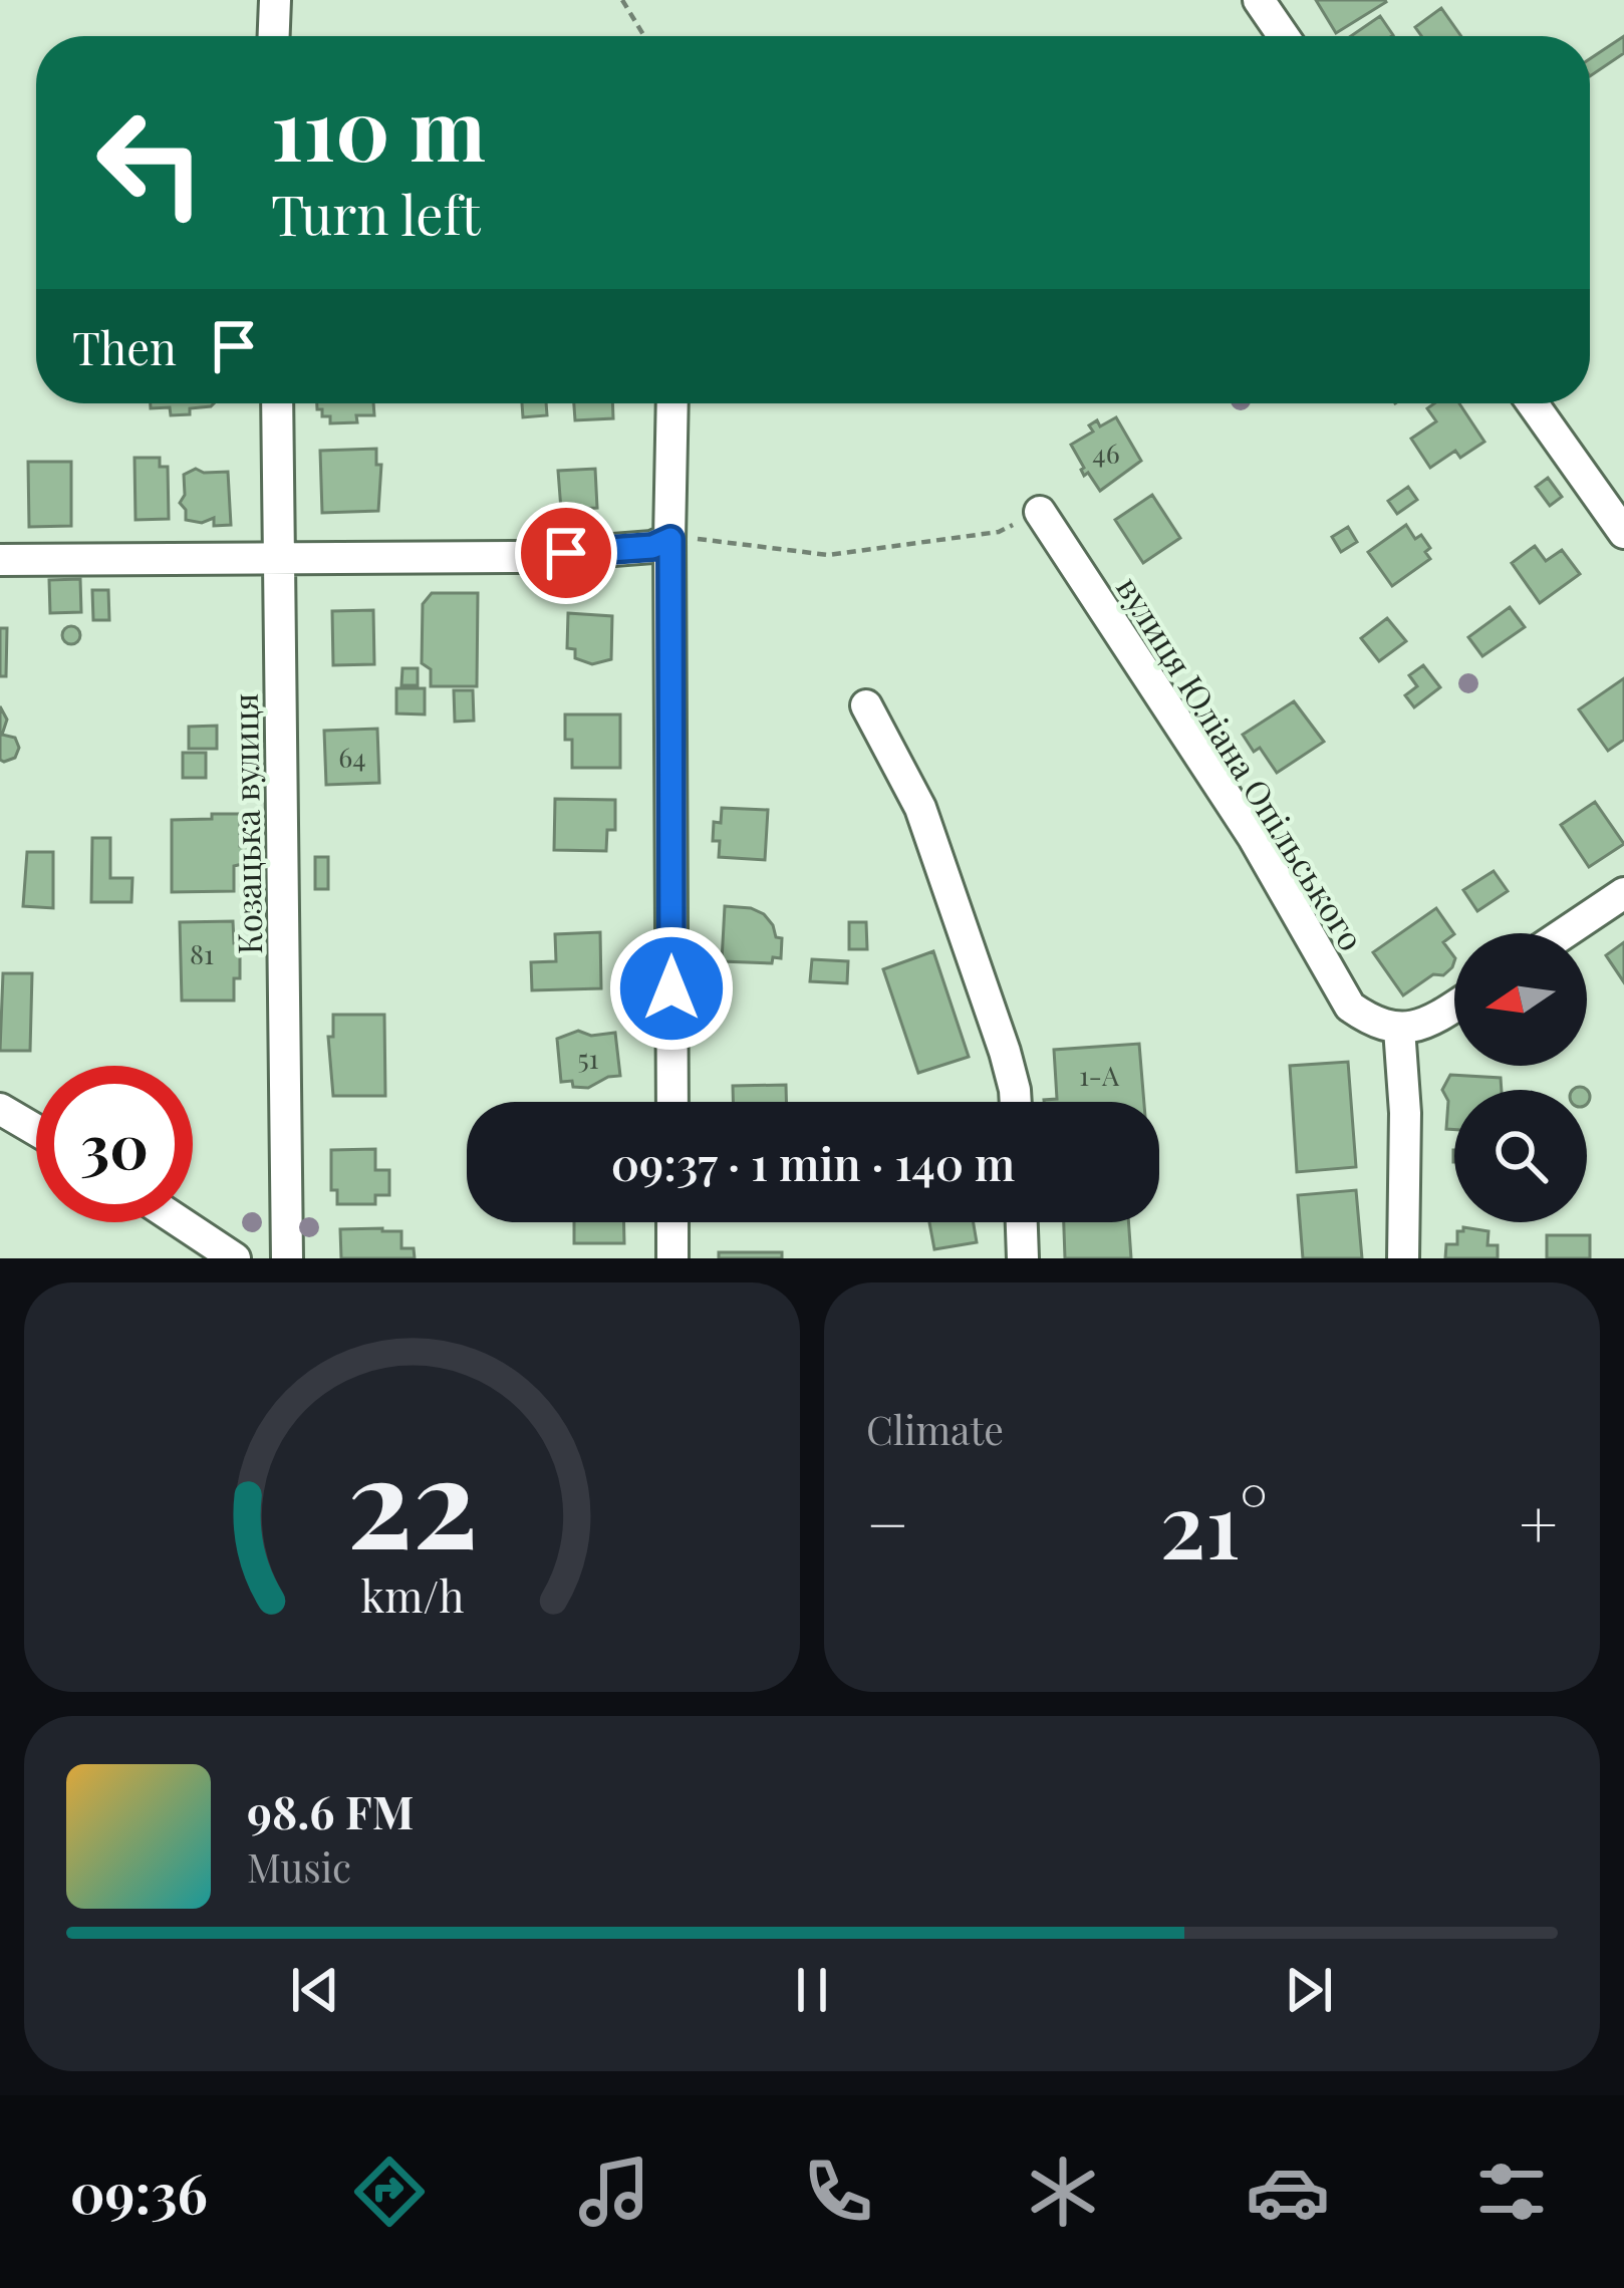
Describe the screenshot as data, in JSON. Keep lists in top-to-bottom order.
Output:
{
  "streets": {
    "street": ["вулиця Юліана Опільського", "Козацька вулиця"]
  },
  "house_numbers": [
    "46",
    "64",
    "81",
    "51",
    "1-А"
  ],
  "north": "left",
  "page": {
    "turn": ["110 m", "Turn left"],
    "then": "Then",
    "limit": "30",
    "trip": "09:37 · 1 min · 140 m",
    "tile": "Climate",
    "heat": ["−", "21°", "+"],
    "song": ["98.6 FM", "Music"],
    "tabs": "09:36",
    "gauge": ["22", "km/h"]
  }
}
